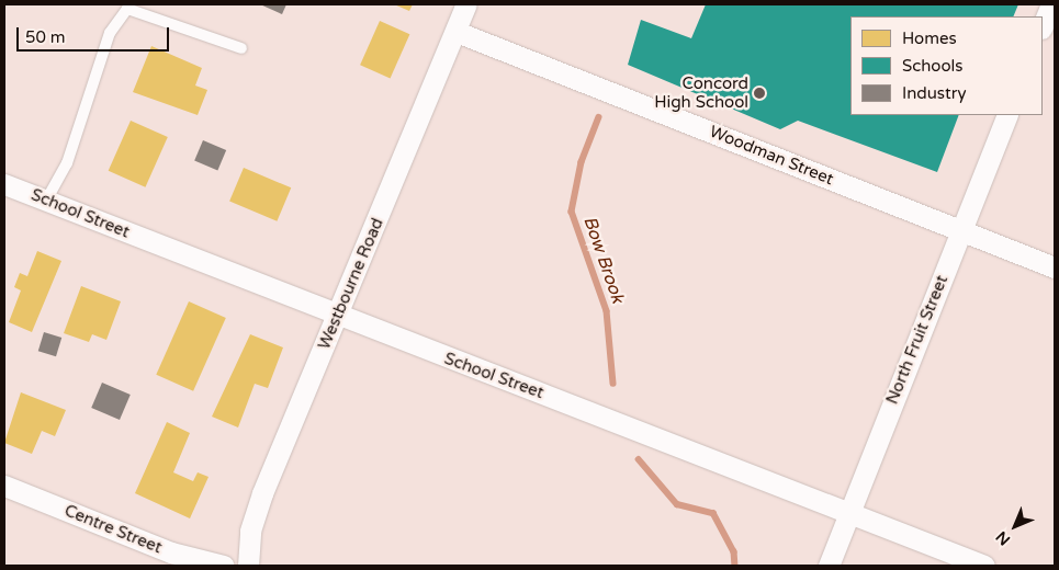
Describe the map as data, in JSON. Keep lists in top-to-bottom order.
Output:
{
  "streets": {
    "street": [
      "Woodman Street",
      "School Street",
      "Westbourne Road",
      "North Fruit Street",
      "Centre Street"
    ]
  },
  "crossings": [
    ["Woodman Street", "Westbourne Road"],
    ["Woodman Street", "North Fruit Street"],
    ["School Street", "Westbourne Road"],
    ["School Street", "North Fruit Street"]
  ],
  "water": ["Bow Brook"],
  "places": ["Concord High School"],
  "legend": ["Homes", "Schools", "Industry"],
  "scale_bar": "50 m",
  "north": "bottom left"
}
